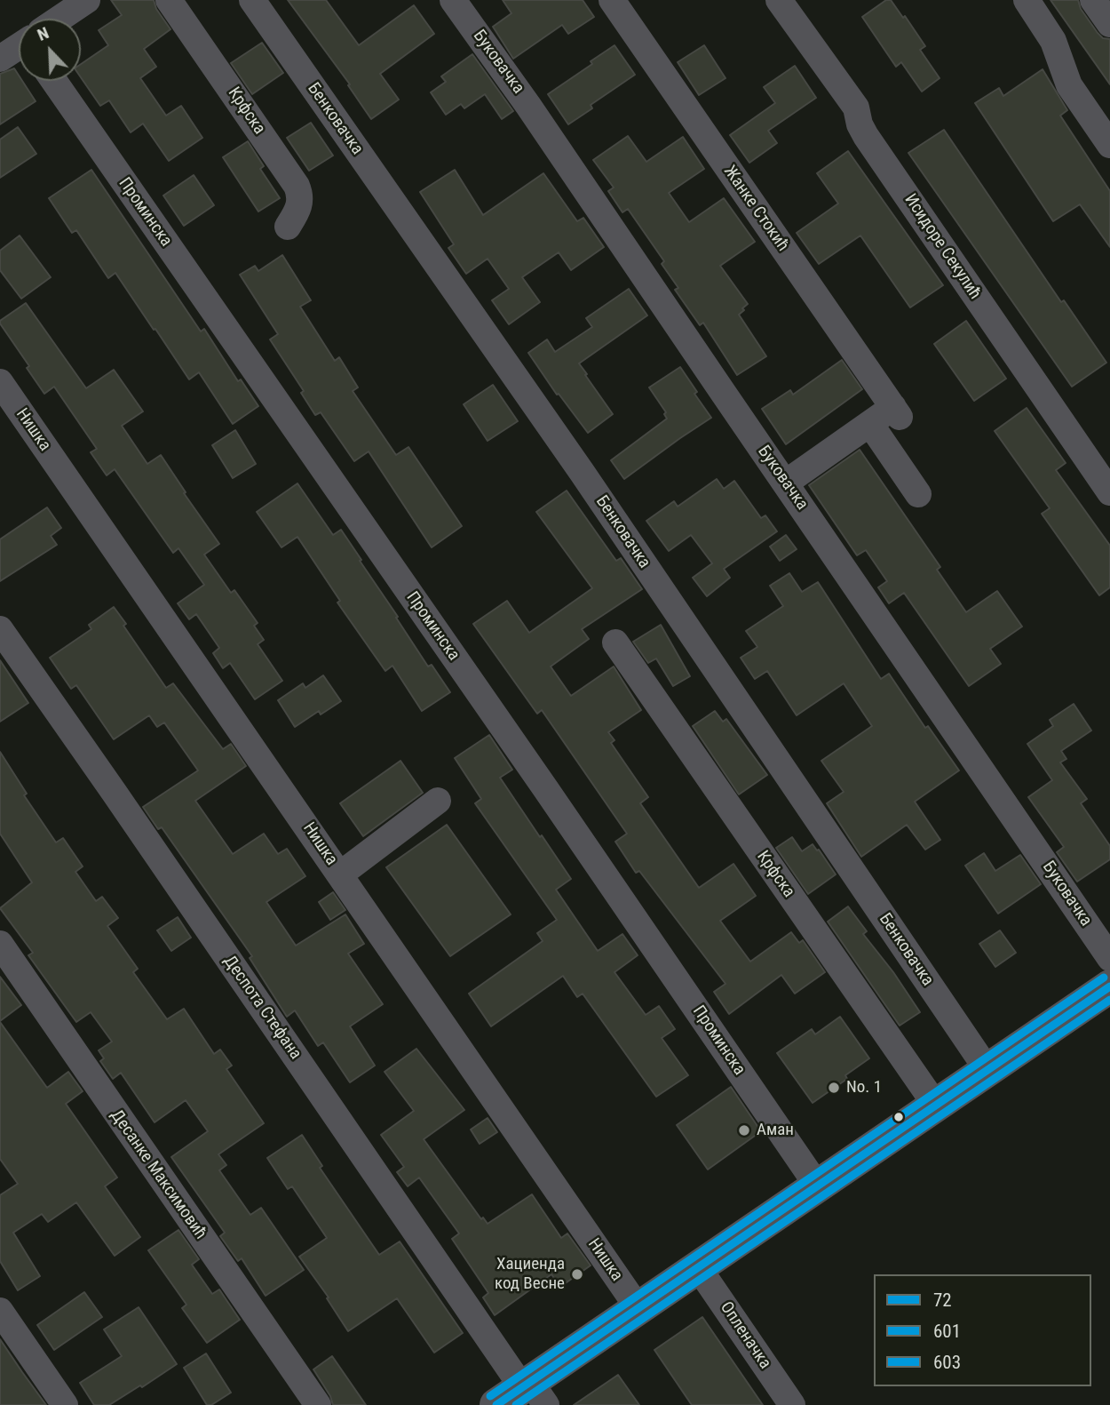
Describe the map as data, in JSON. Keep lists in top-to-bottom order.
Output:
{
  "streets": {
    "street": [
      "Буковачка",
      "Крфска",
      "Бенковачка",
      "Жанке Стокић",
      "Проминска",
      "Исидоре Секулић",
      "Нишка",
      "Деспота Стефана",
      "Десанке Максимовић",
      "Опленачка"
    ]
  },
  "places": ["No. 1", "Аман", "Хациенда код Весне"],
  "lines": ["transit line 603", "transit line 72", "transit line 601"],
  "legend": ["72", "601", "603"],
  "north": "top left"
}
